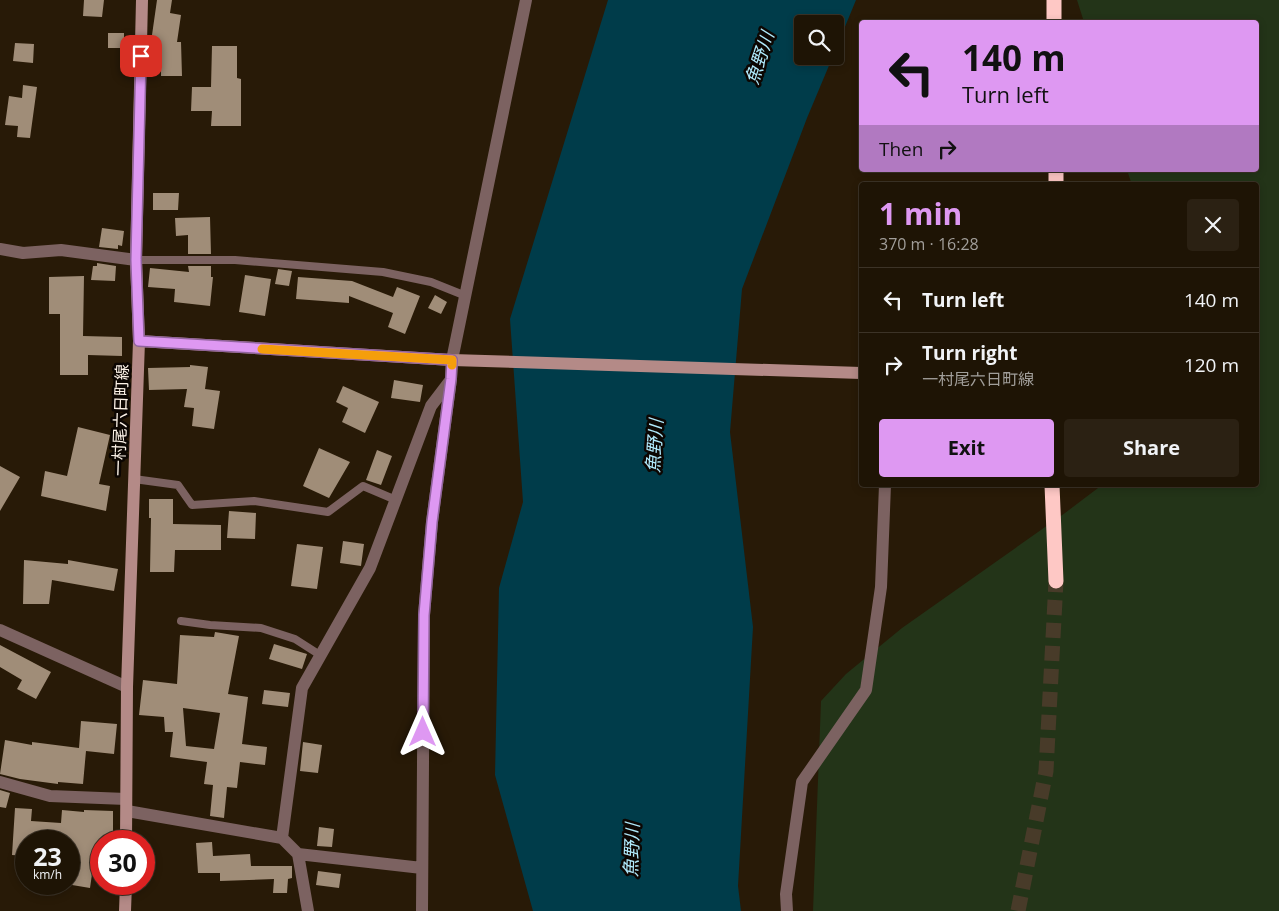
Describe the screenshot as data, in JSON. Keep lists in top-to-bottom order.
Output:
{
  "streets": {
    "main road": ["一村尾六日町線"]
  },
  "water": ["魚野川"],
  "page": {
    "turn": ["140 m", "Turn left"],
    "then": "Then",
    "heading": ["1 min", "370 m · 16:28"],
    "list": [
      {
        "name": "Turn left",
        "value": "140 m"
      },
      {
        "name": "Turn right",
        "note": "一村尾六日町線",
        "value": "120 m"
      }
    ],
    "buttons": ["Exit", "Share"],
    "speed": "23 km/h",
    "limit": "30"
  }
}
